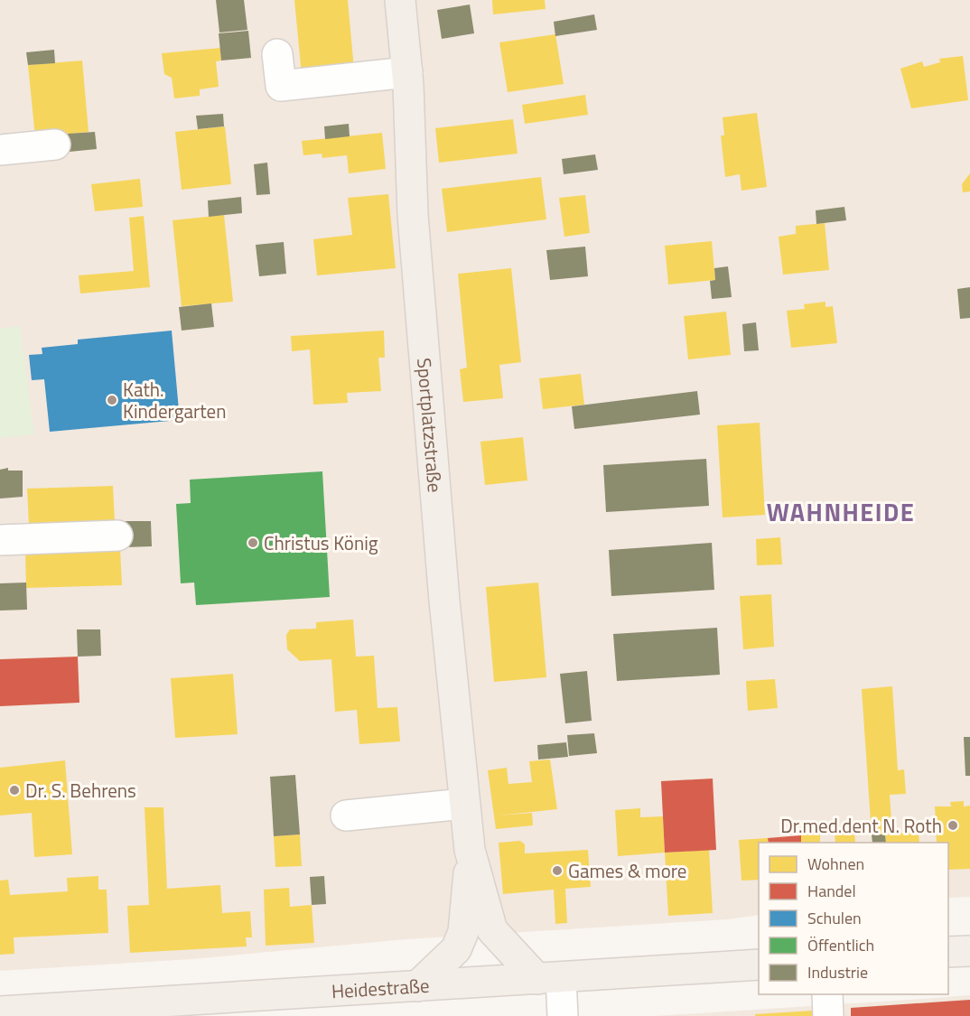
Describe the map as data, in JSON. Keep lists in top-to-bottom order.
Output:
{
  "streets": {
    "main road": ["Sportplatzstraße", "Heidestraße"]
  },
  "districts": ["WAHNHEIDE"],
  "places": [
    "Kath. Kindergarten",
    "Christus König",
    "Dr. S. Behrens",
    "Dr.med.dent N. Roth",
    "Games & more"
  ],
  "legend": [
    "Wohnen",
    "Handel",
    "Schulen",
    "Öffentlich",
    "Industrie"
  ]
}
